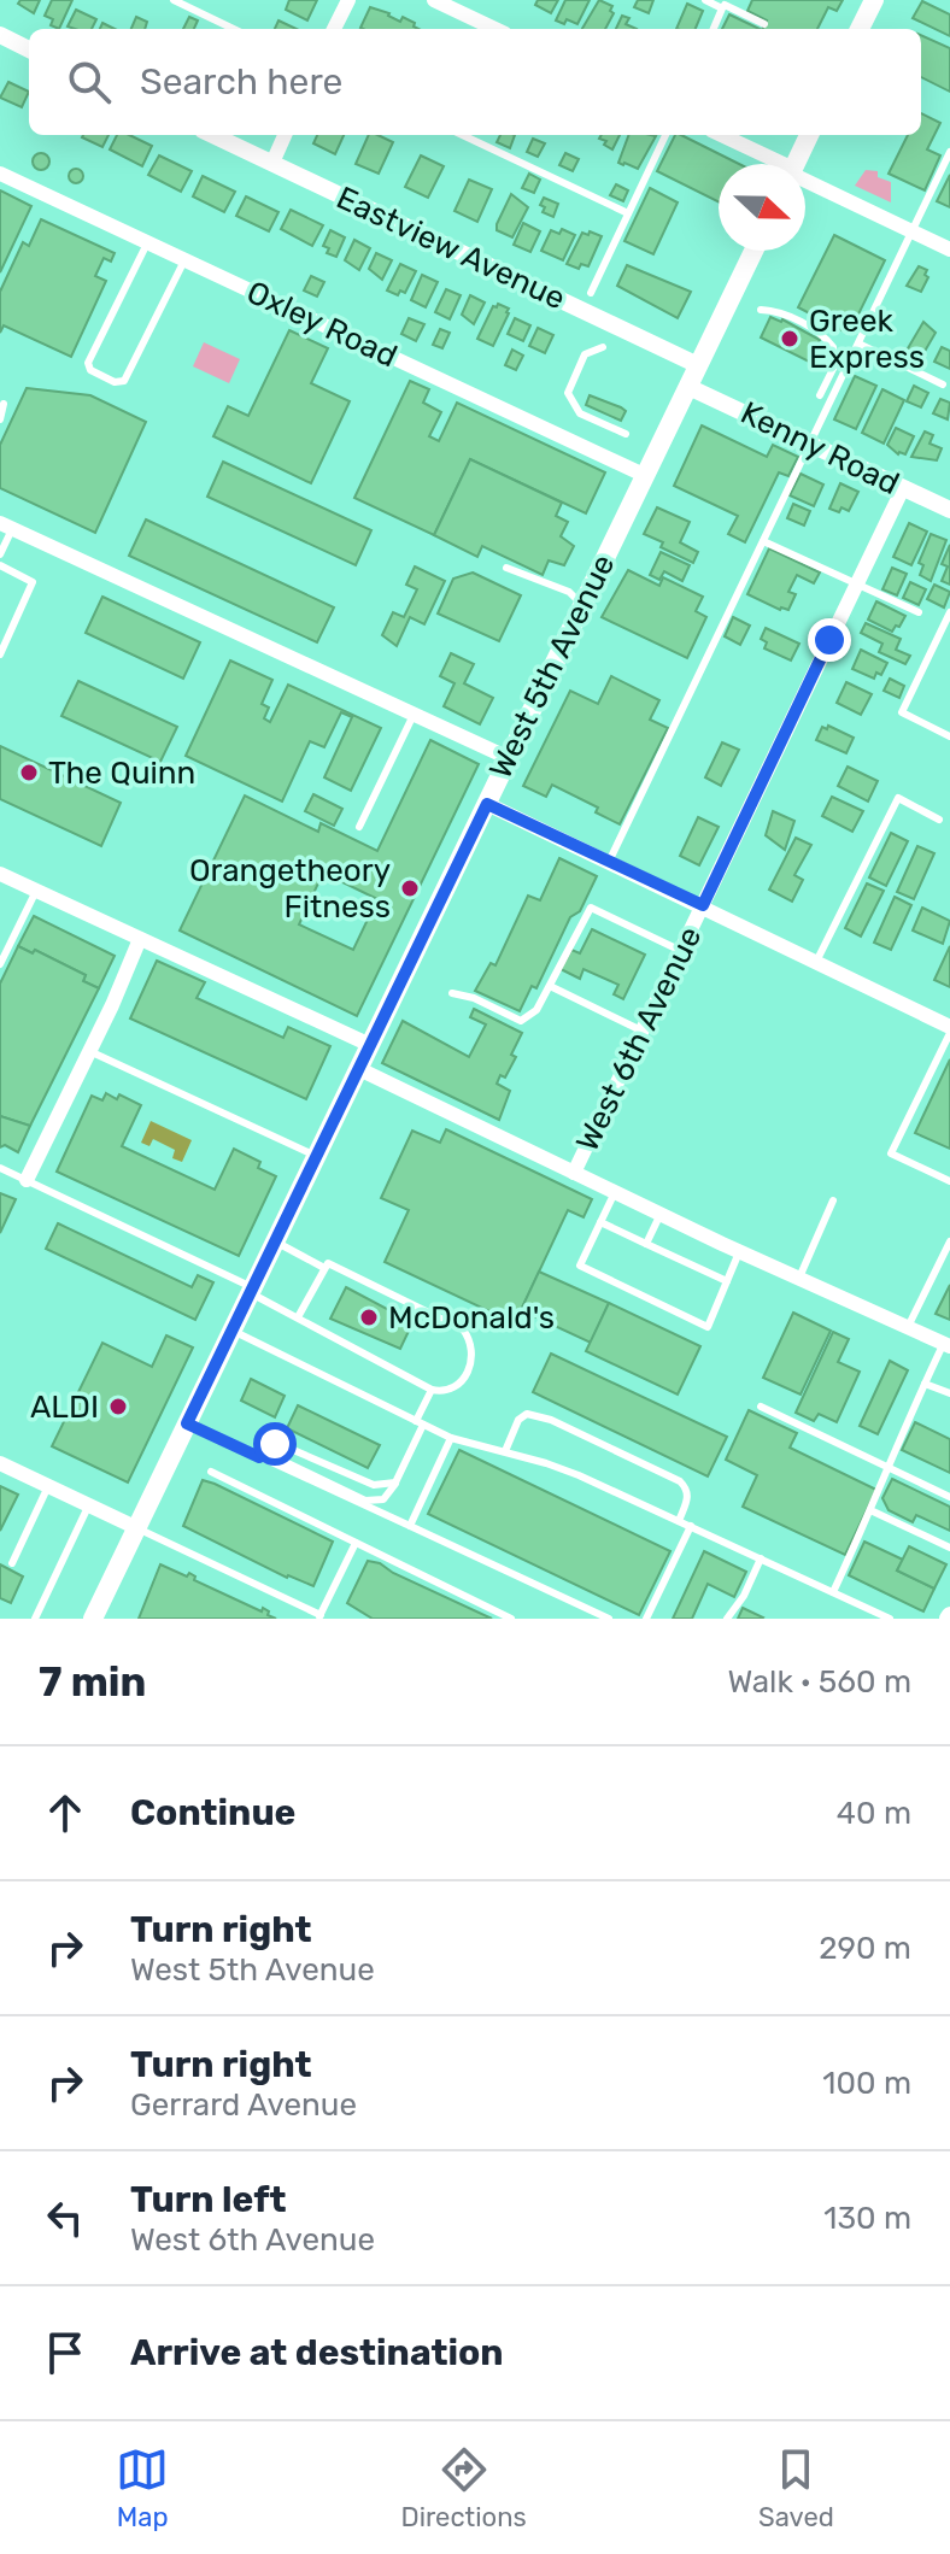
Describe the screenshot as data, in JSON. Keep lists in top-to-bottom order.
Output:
{
  "streets": {
    "main road": ["West 5th Avenue"],
    "street": [
      "Eastview Avenue",
      "Oxley Road",
      "Kenny Road",
      "West 6th Avenue"
    ]
  },
  "crossings": [
    ["Eastview Avenue", "West 5th Avenue"],
    ["Oxley Road", "West 5th Avenue"],
    ["Kenny Road", "West 5th Avenue"],
    ["Kenny Road", "West 6th Avenue"]
  ],
  "places": [
    "Greek Express",
    "The Quinn",
    "Orangetheory Fitness",
    "McDonald's",
    "ALDI"
  ],
  "north": "right",
  "page": {
    "search": "Search here",
    "heading": ["7 min", "Walk · 560 m"],
    "list": [
      ["Continue", "40 m"],
      ["Turn right", "West 5th Avenue", "290 m"],
      ["Turn right", "Gerrard Avenue", "100 m"],
      ["Turn left", "West 6th Avenue", "130 m"],
      "Arrive at destination"
    ],
    "nav": ["Map", "Directions", "Saved"]
  }
}
